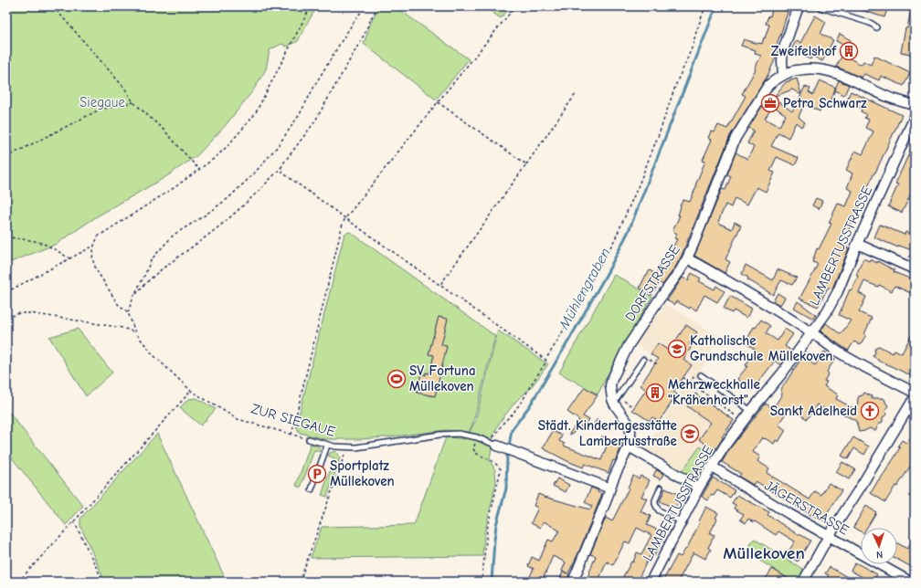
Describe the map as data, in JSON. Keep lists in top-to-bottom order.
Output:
{
  "streets": {
    "street": [
      "LAMBERTUSSTRASSE",
      "DORFSTRASSE",
      "ZUR SIEGAUE",
      "JÄGERSTRASSE"
    ]
  },
  "crossings": [
    ["LAMBERTUSSTRASSE", "JÄGERSTRASSE"],
    ["DORFSTRASSE", "ZUR SIEGAUE"]
  ],
  "districts": ["Müllekoven"],
  "water": ["Mühlengraben"],
  "parks": ["Siegaue"],
  "places": {
    "building": ["Zweifelshof", "Mehrzweckhalle \"Krähenhorst\""],
    "office": ["Petra Schwarz"],
    "school or university": ["Katholische Grundschule Müllekoven", "Städt. Kindertagesstätte Lambertusstraße"],
    "sports": ["SV Fortuna Müllekoven"],
    "church": ["Sankt Adelheid"],
    "parking": ["Sportplatz Müllekoven"]
  },
  "north": "bottom"
}
